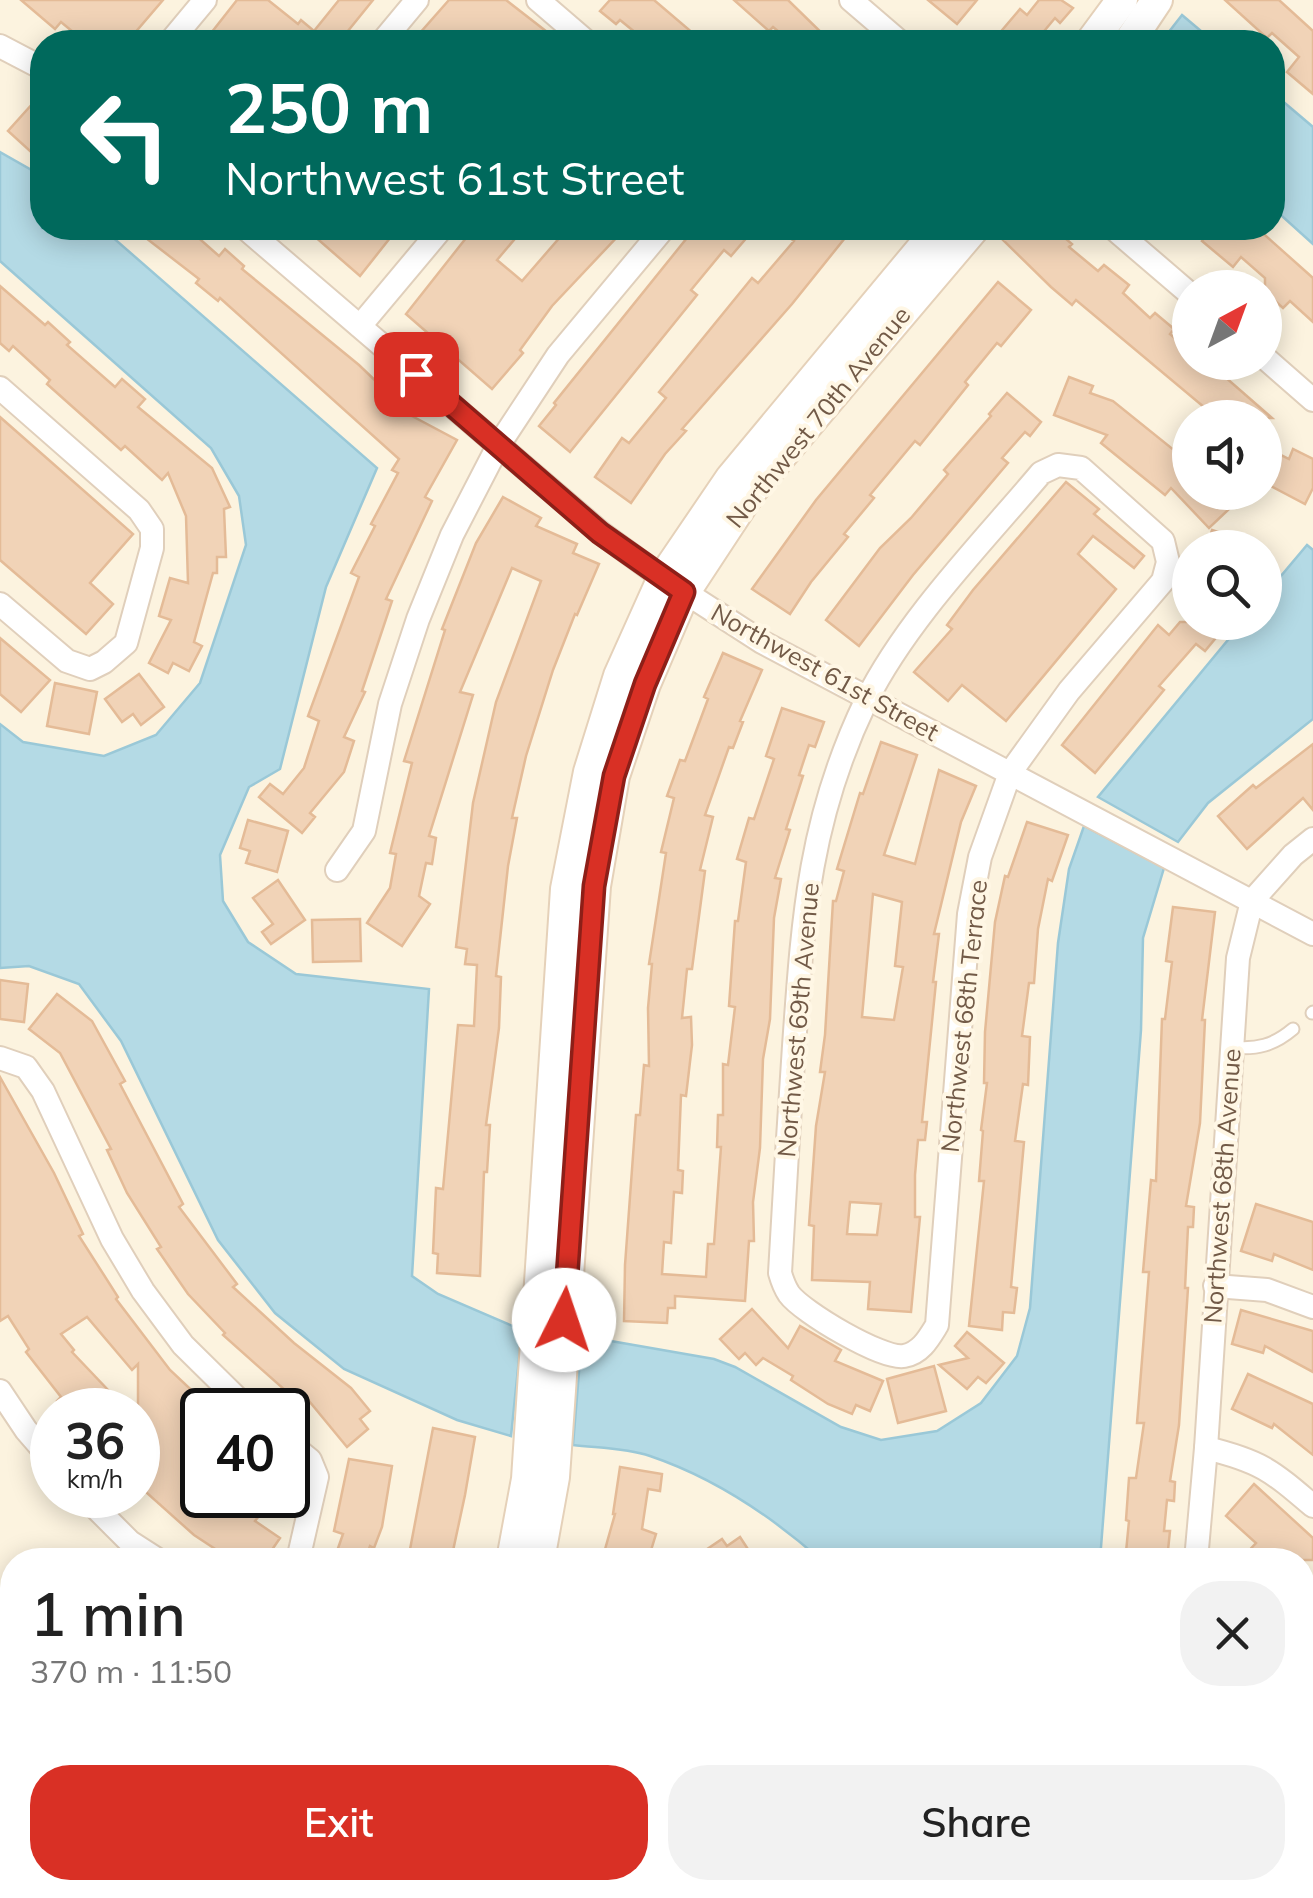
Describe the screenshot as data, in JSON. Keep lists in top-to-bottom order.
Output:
{
  "streets": {
    "street": [
      "Northwest 70th Avenue",
      "Northwest 61st Street",
      "Northwest 68th Terrace",
      "Northwest 69th Avenue",
      "Northwest 68th Avenue"
    ]
  },
  "crossings": [
    ["Northwest 70th Avenue", "Northwest 61st Street"],
    ["Northwest 61st Street", "Northwest 68th Terrace"],
    ["Northwest 61st Street", "Northwest 69th Avenue"],
    ["Northwest 61st Street", "Northwest 68th Avenue"],
    ["Northwest 68th Terrace", "Northwest 69th Avenue"]
  ],
  "north": "top right",
  "page": {
    "turn": ["250 m", "Northwest 61st Street"],
    "speed": "36 km/h",
    "limit": "40",
    "heading": ["1 min", "370 m · 11:50"],
    "buttons": ["Exit", "Share"]
  }
}
